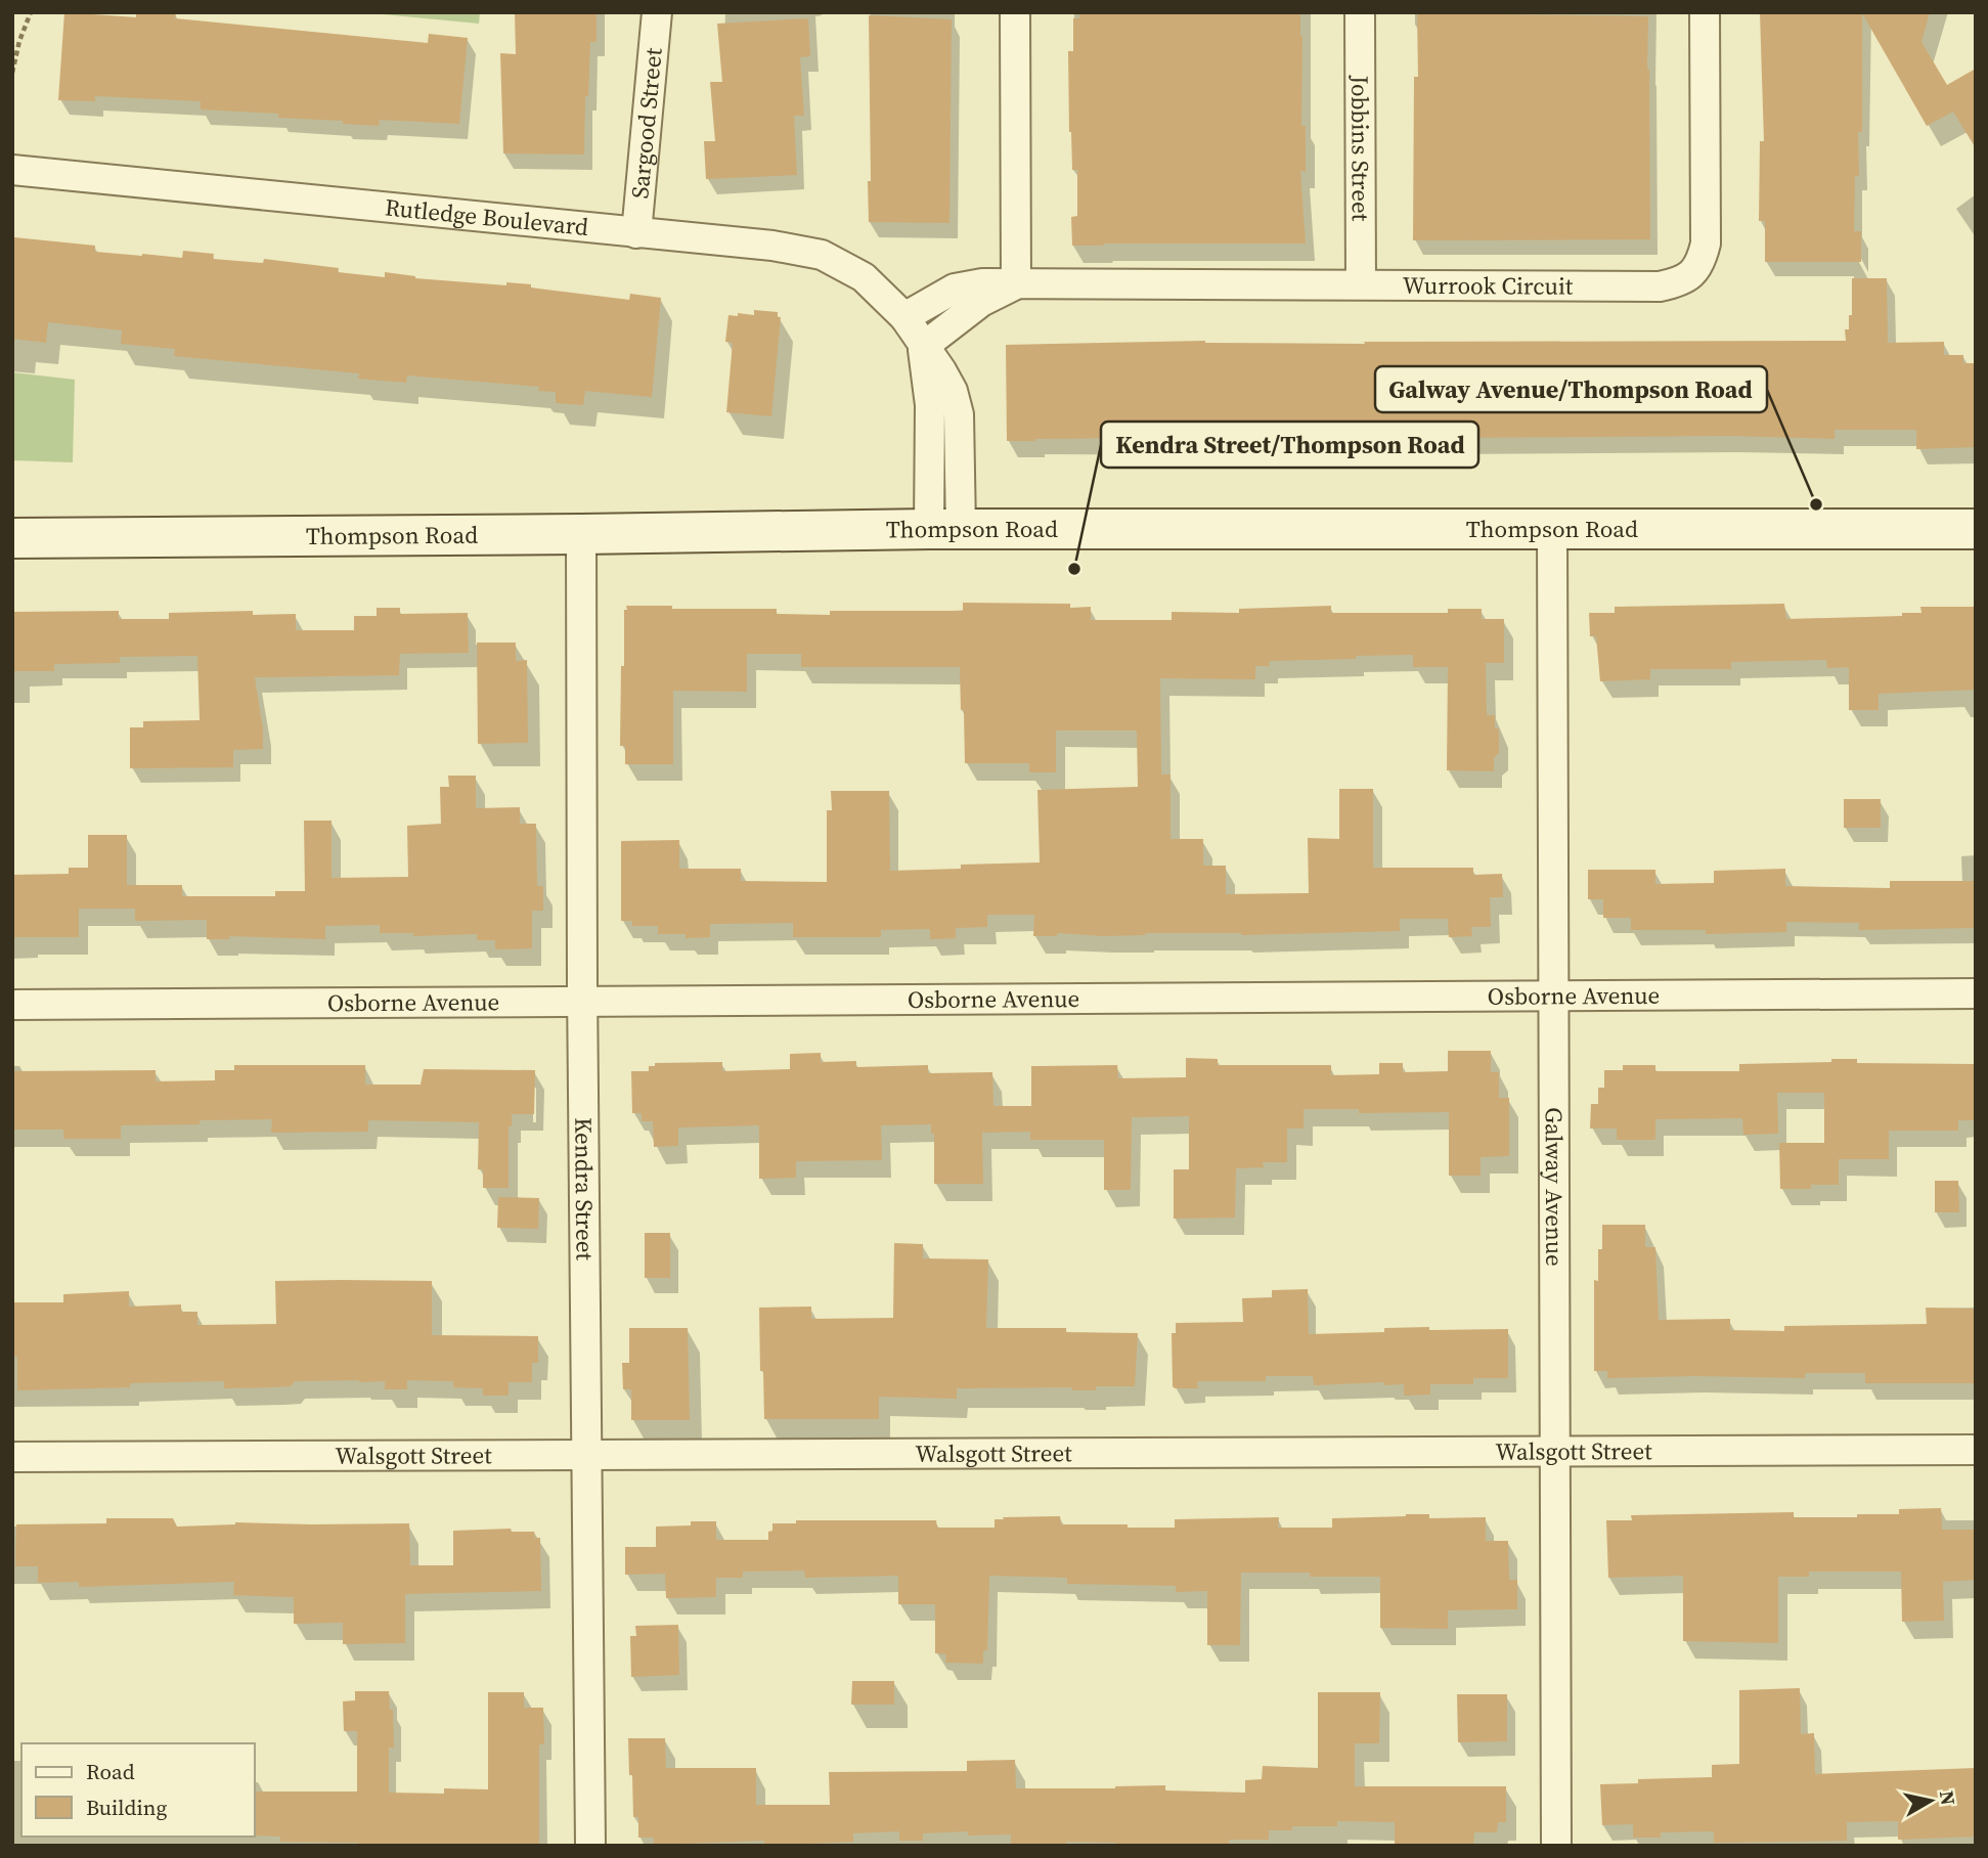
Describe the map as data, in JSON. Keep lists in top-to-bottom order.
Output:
{
  "streets": {
    "main road": ["Thompson Road"],
    "street": [
      "Sargood Street",
      "Jobbins Street",
      "Rutledge Boulevard",
      "Wurrook Circuit",
      "Osborne Avenue",
      "Galway Avenue",
      "Kendra Street",
      "Walsgott Street"
    ]
  },
  "crossings": [
    ["Sargood Street", "Rutledge Boulevard"],
    ["Jobbins Street", "Wurrook Circuit"],
    ["Rutledge Boulevard", "Wurrook Circuit"],
    ["Rutledge Boulevard", "Thompson Road"],
    ["Thompson Road", "Galway Avenue"],
    ["Thompson Road", "Kendra Street"],
    ["Osborne Avenue", "Galway Avenue"],
    ["Osborne Avenue", "Kendra Street"],
    ["Galway Avenue", "Walsgott Street"],
    ["Kendra Street", "Walsgott Street"]
  ],
  "places": ["Galway Avenue/Thompson Road", "Kendra Street/Thompson Road"],
  "legend": ["Road", "Building"],
  "north": "right"
}
